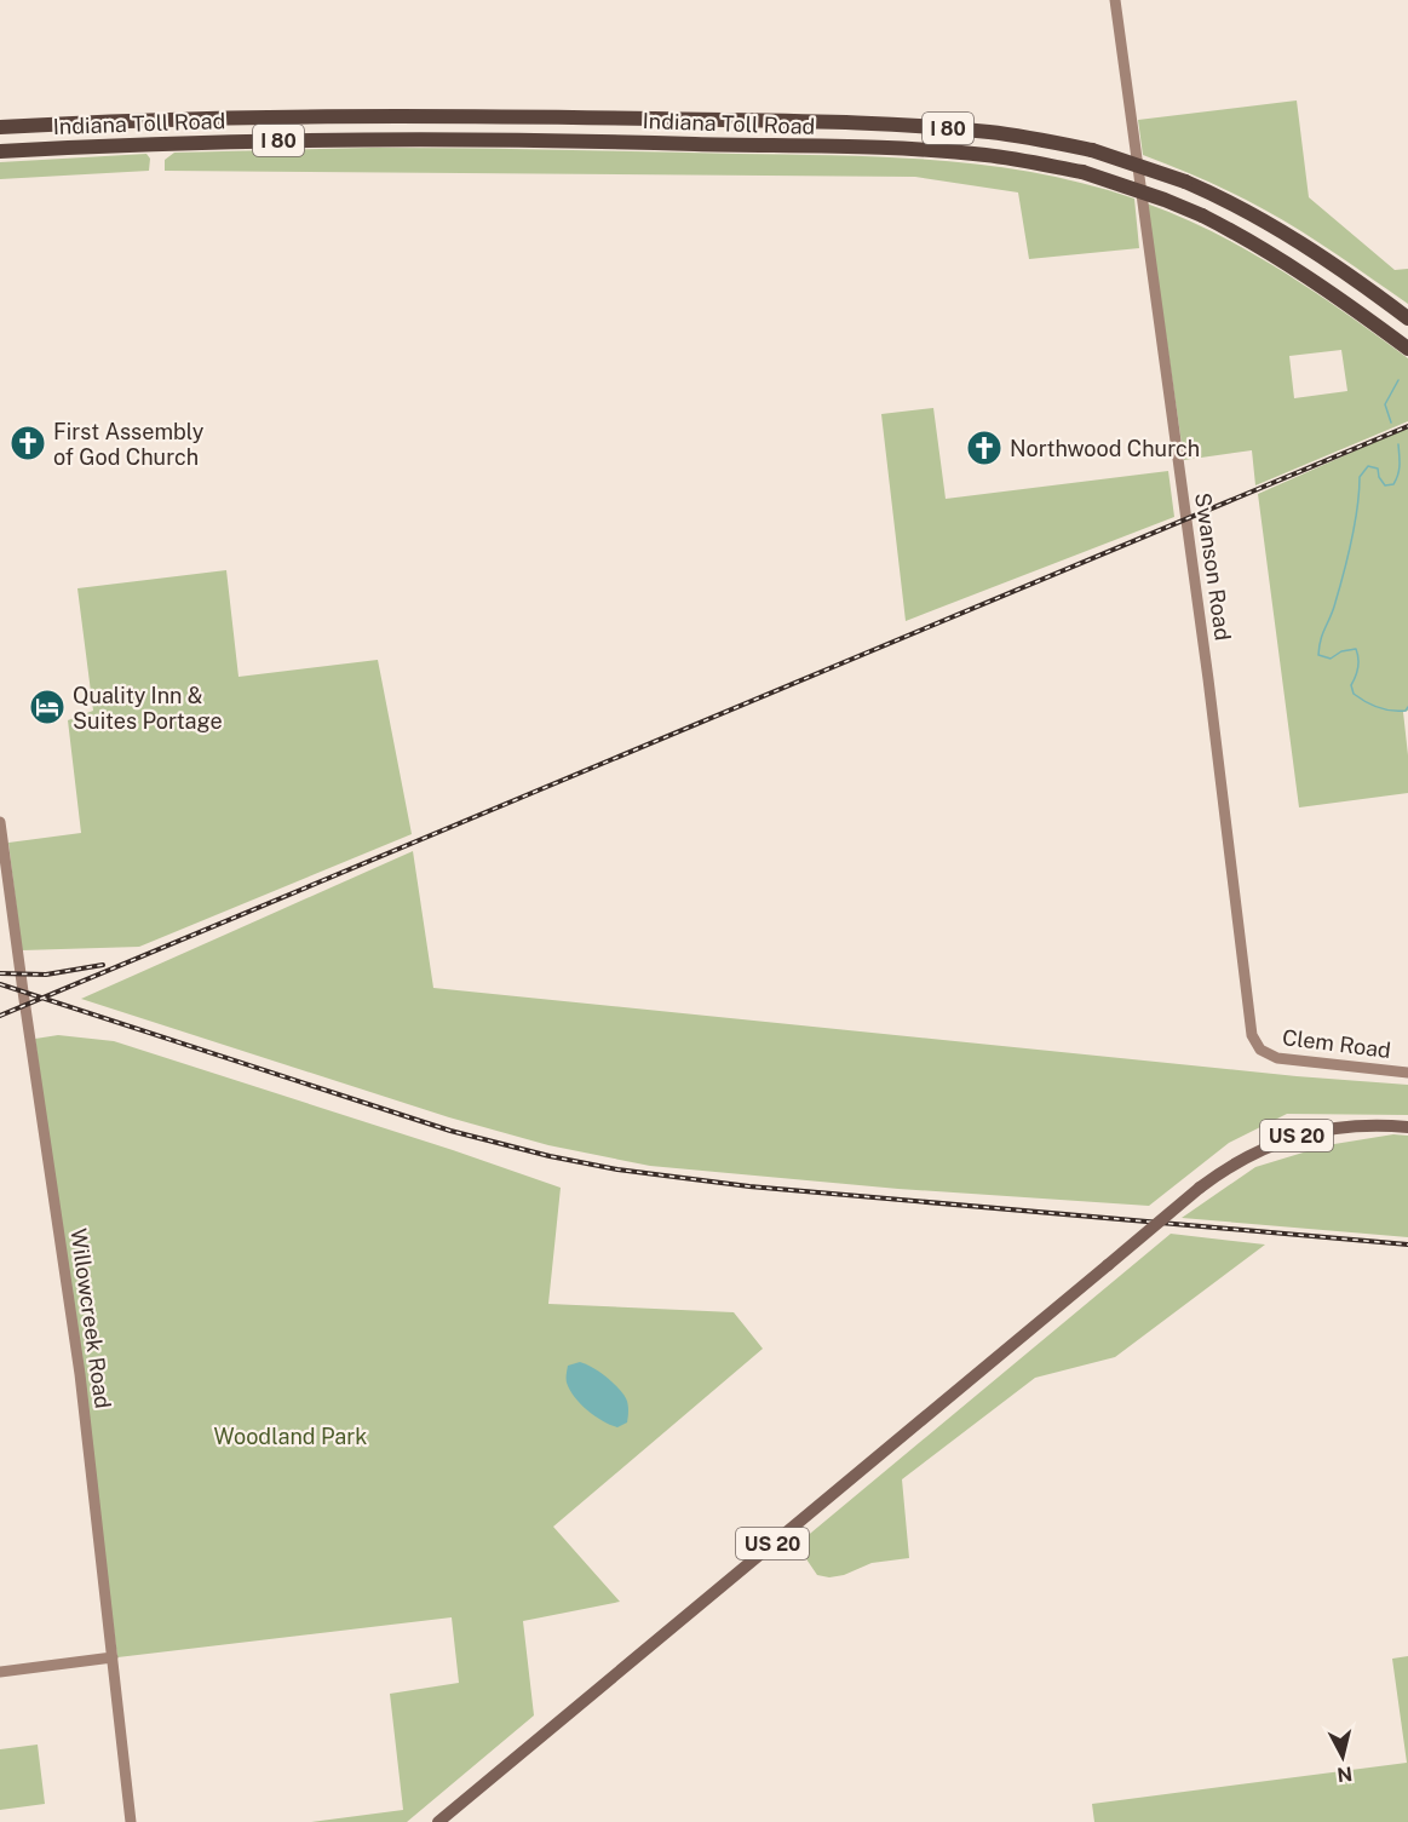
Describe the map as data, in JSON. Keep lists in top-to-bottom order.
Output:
{
  "streets": {
    "highway": ["Indiana Toll Road", "I 80"],
    "main road": ["US 20"],
    "street": ["Swanson Road", "Clem Road", "Willowcreek Road"]
  },
  "crossings": [
    ["Swanson Road", "Clem Road"]
  ],
  "parks": ["Woodland Park"],
  "places": {
    "church": ["First Assembly of God Church", "Northwood Church"],
    "hotel": ["Quality Inn & Suites Portage"]
  },
  "north": "bottom"
}
